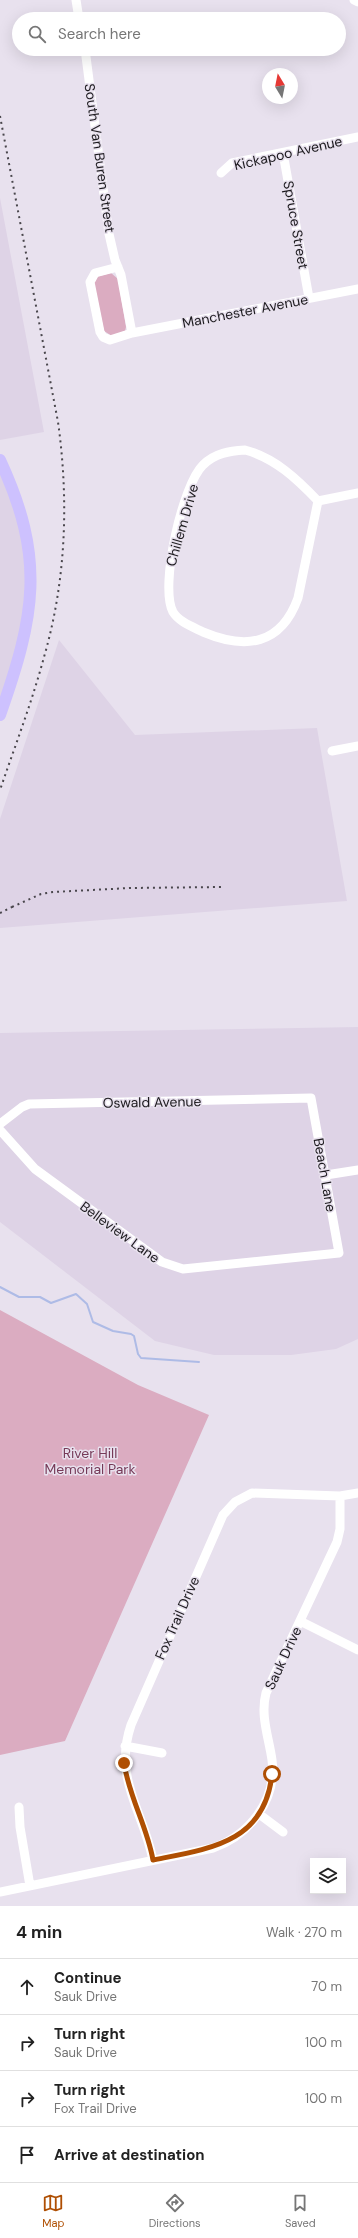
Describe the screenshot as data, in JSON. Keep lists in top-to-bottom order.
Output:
{
  "streets": {
    "street": [
      "Kickapoo Avenue",
      "South Van Buren Street",
      "Spruce Street",
      "Manchester Avenue",
      "Chillem Drive",
      "Oswald Avenue",
      "Beach Lane",
      "Belleview Lane",
      "Fox Trail Drive",
      "Sauk Drive"
    ]
  },
  "crossings": [
    ["Kickapoo Avenue", "Spruce Street"],
    ["South Van Buren Street", "Manchester Avenue"],
    ["Spruce Street", "Manchester Avenue"],
    ["Oswald Avenue", "Beach Lane"],
    ["Beach Lane", "Belleview Lane"],
    ["Fox Trail Drive", "Sauk Drive"]
  ],
  "parks": ["River Hill Memorial Park"],
  "north": "top",
  "page": {
    "search": "Search here",
    "heading": ["4 min", "Walk · 270 m"],
    "list": [
      ["Continue", "Sauk Drive", "70 m"],
      ["Turn right", "Sauk Drive", "100 m"],
      ["Turn right", "Fox Trail Drive", "100 m"],
      "Arrive at destination"
    ],
    "nav": ["Map", "Directions", "Saved"]
  }
}
